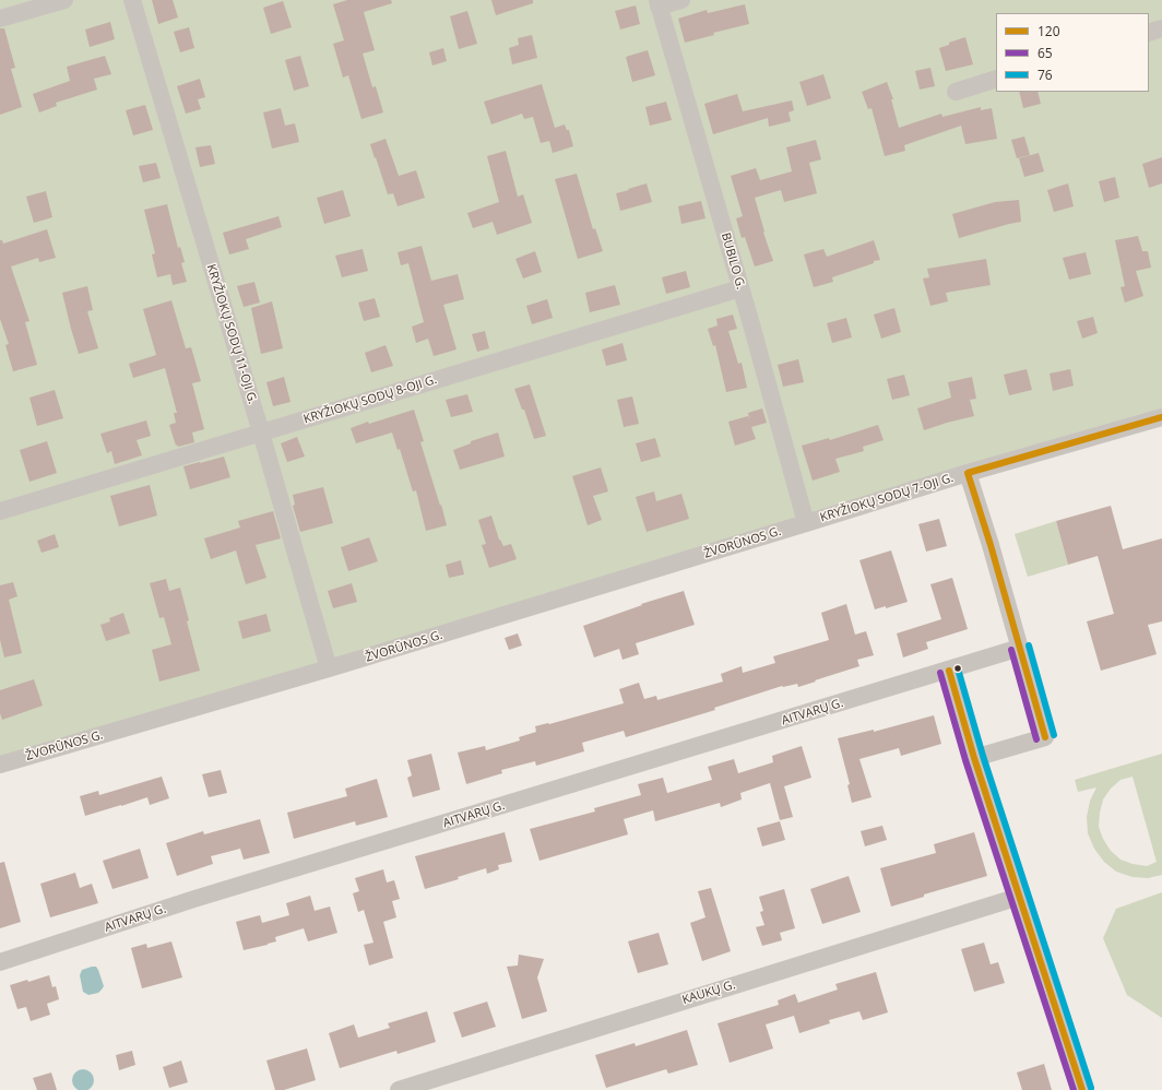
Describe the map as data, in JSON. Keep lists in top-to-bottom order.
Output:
{
  "streets": {
    "street": [
      "BUBILO G.",
      "KRYŽIOKŲ SODŲ 11-OJI G.",
      "KRYŽIOKŲ SODŲ 8-OJI G.",
      "KRYŽIOKŲ SODŲ 7-OJI G.",
      "ŽVORŪNOS G.",
      "AITVARŲ G.",
      "KAUKŲ G."
    ]
  },
  "crossings": [
    ["BUBILO G.", "KRYŽIOKŲ SODŲ 8-OJI G."],
    ["BUBILO G.", "KRYŽIOKŲ SODŲ 7-OJI G."],
    ["BUBILO G.", "ŽVORŪNOS G."],
    ["KRYŽIOKŲ SODŲ 11-OJI G.", "KRYŽIOKŲ SODŲ 8-OJI G."],
    ["KRYŽIOKŲ SODŲ 11-OJI G.", "ŽVORŪNOS G."],
    ["KRYŽIOKŲ SODŲ 7-OJI G.", "ŽVORŪNOS G."]
  ],
  "lines": ["transit line 120", "transit line 76", "transit line 65"],
  "legend": ["120", "65", "76"]
}
